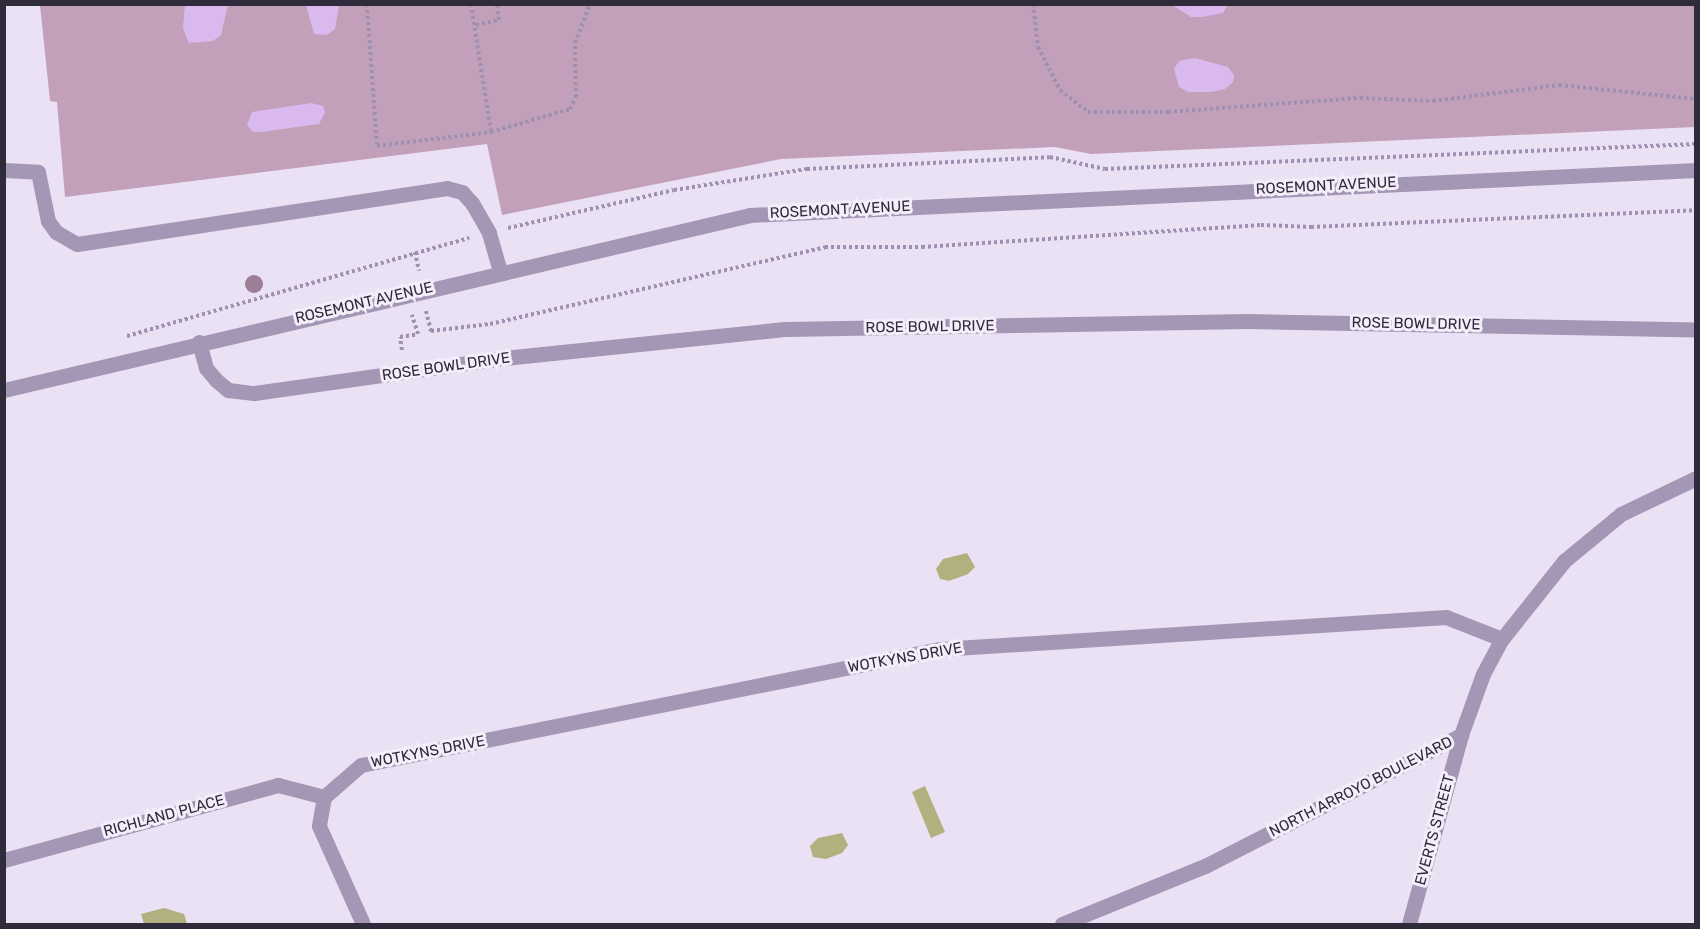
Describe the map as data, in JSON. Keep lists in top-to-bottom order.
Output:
{
  "streets": {
    "street": [
      "ROSEMONT AVENUE",
      "ROSE BOWL DRIVE",
      "WOTKYNS DRIVE",
      "NORTH ARROYO BOULEVARD",
      "RICHLAND PLACE",
      "EVERTS STREET"
    ]
  },
  "crossings": [
    ["ROSEMONT AVENUE", "ROSE BOWL DRIVE"],
    ["WOTKYNS DRIVE", "NORTH ARROYO BOULEVARD"],
    ["WOTKYNS DRIVE", "RICHLAND PLACE"],
    ["NORTH ARROYO BOULEVARD", "EVERTS STREET"]
  ]
}
